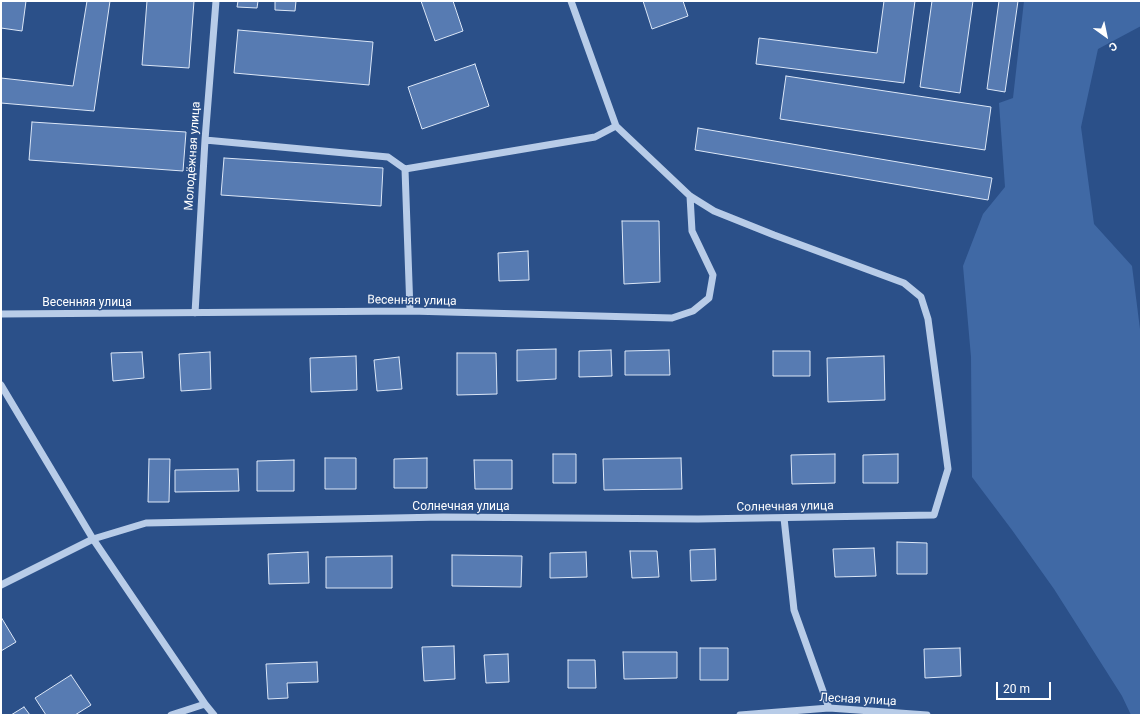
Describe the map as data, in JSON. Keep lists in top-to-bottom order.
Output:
{
  "streets": {
    "street": [
      "Молодёжная улица",
      "Весенняя улица",
      "Солнечная улица",
      "Лесная улица"
    ]
  },
  "crossings": [
    ["Молодёжная улица", "Весенняя улица"],
    ["Весенняя улица", "Солнечная улица"]
  ],
  "scale_bar": "20 m",
  "north": "bottom right"
}
